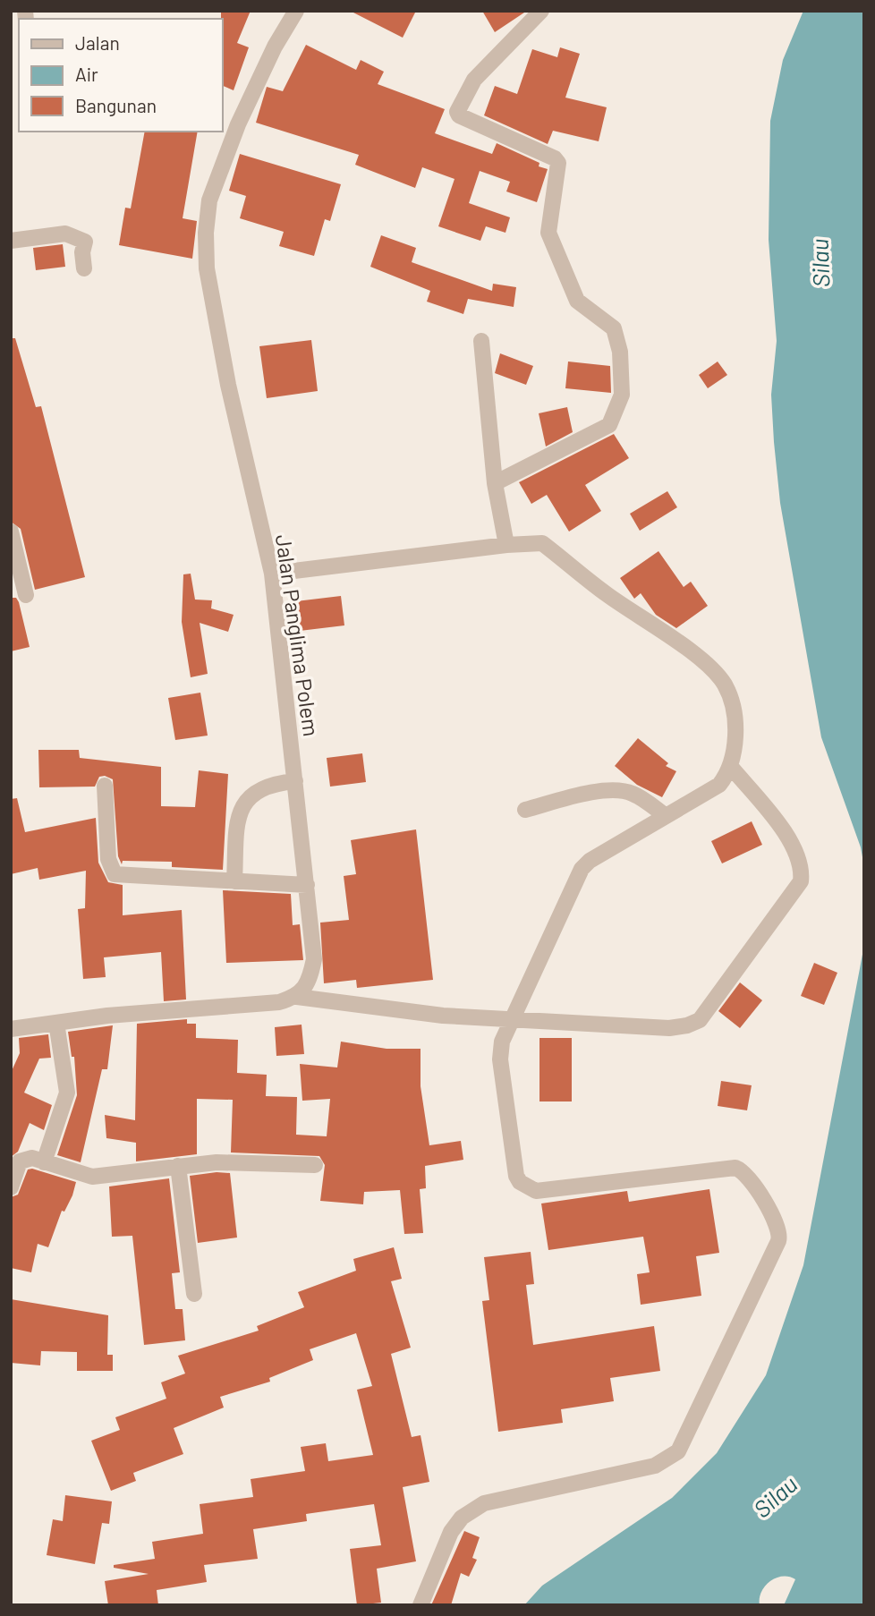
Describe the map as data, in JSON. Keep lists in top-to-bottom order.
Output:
{
  "streets": {
    "street": ["Jalan Panglima Polem"]
  },
  "water": ["Silau"],
  "legend": ["Jalan", "Air", "Bangunan"]
}
